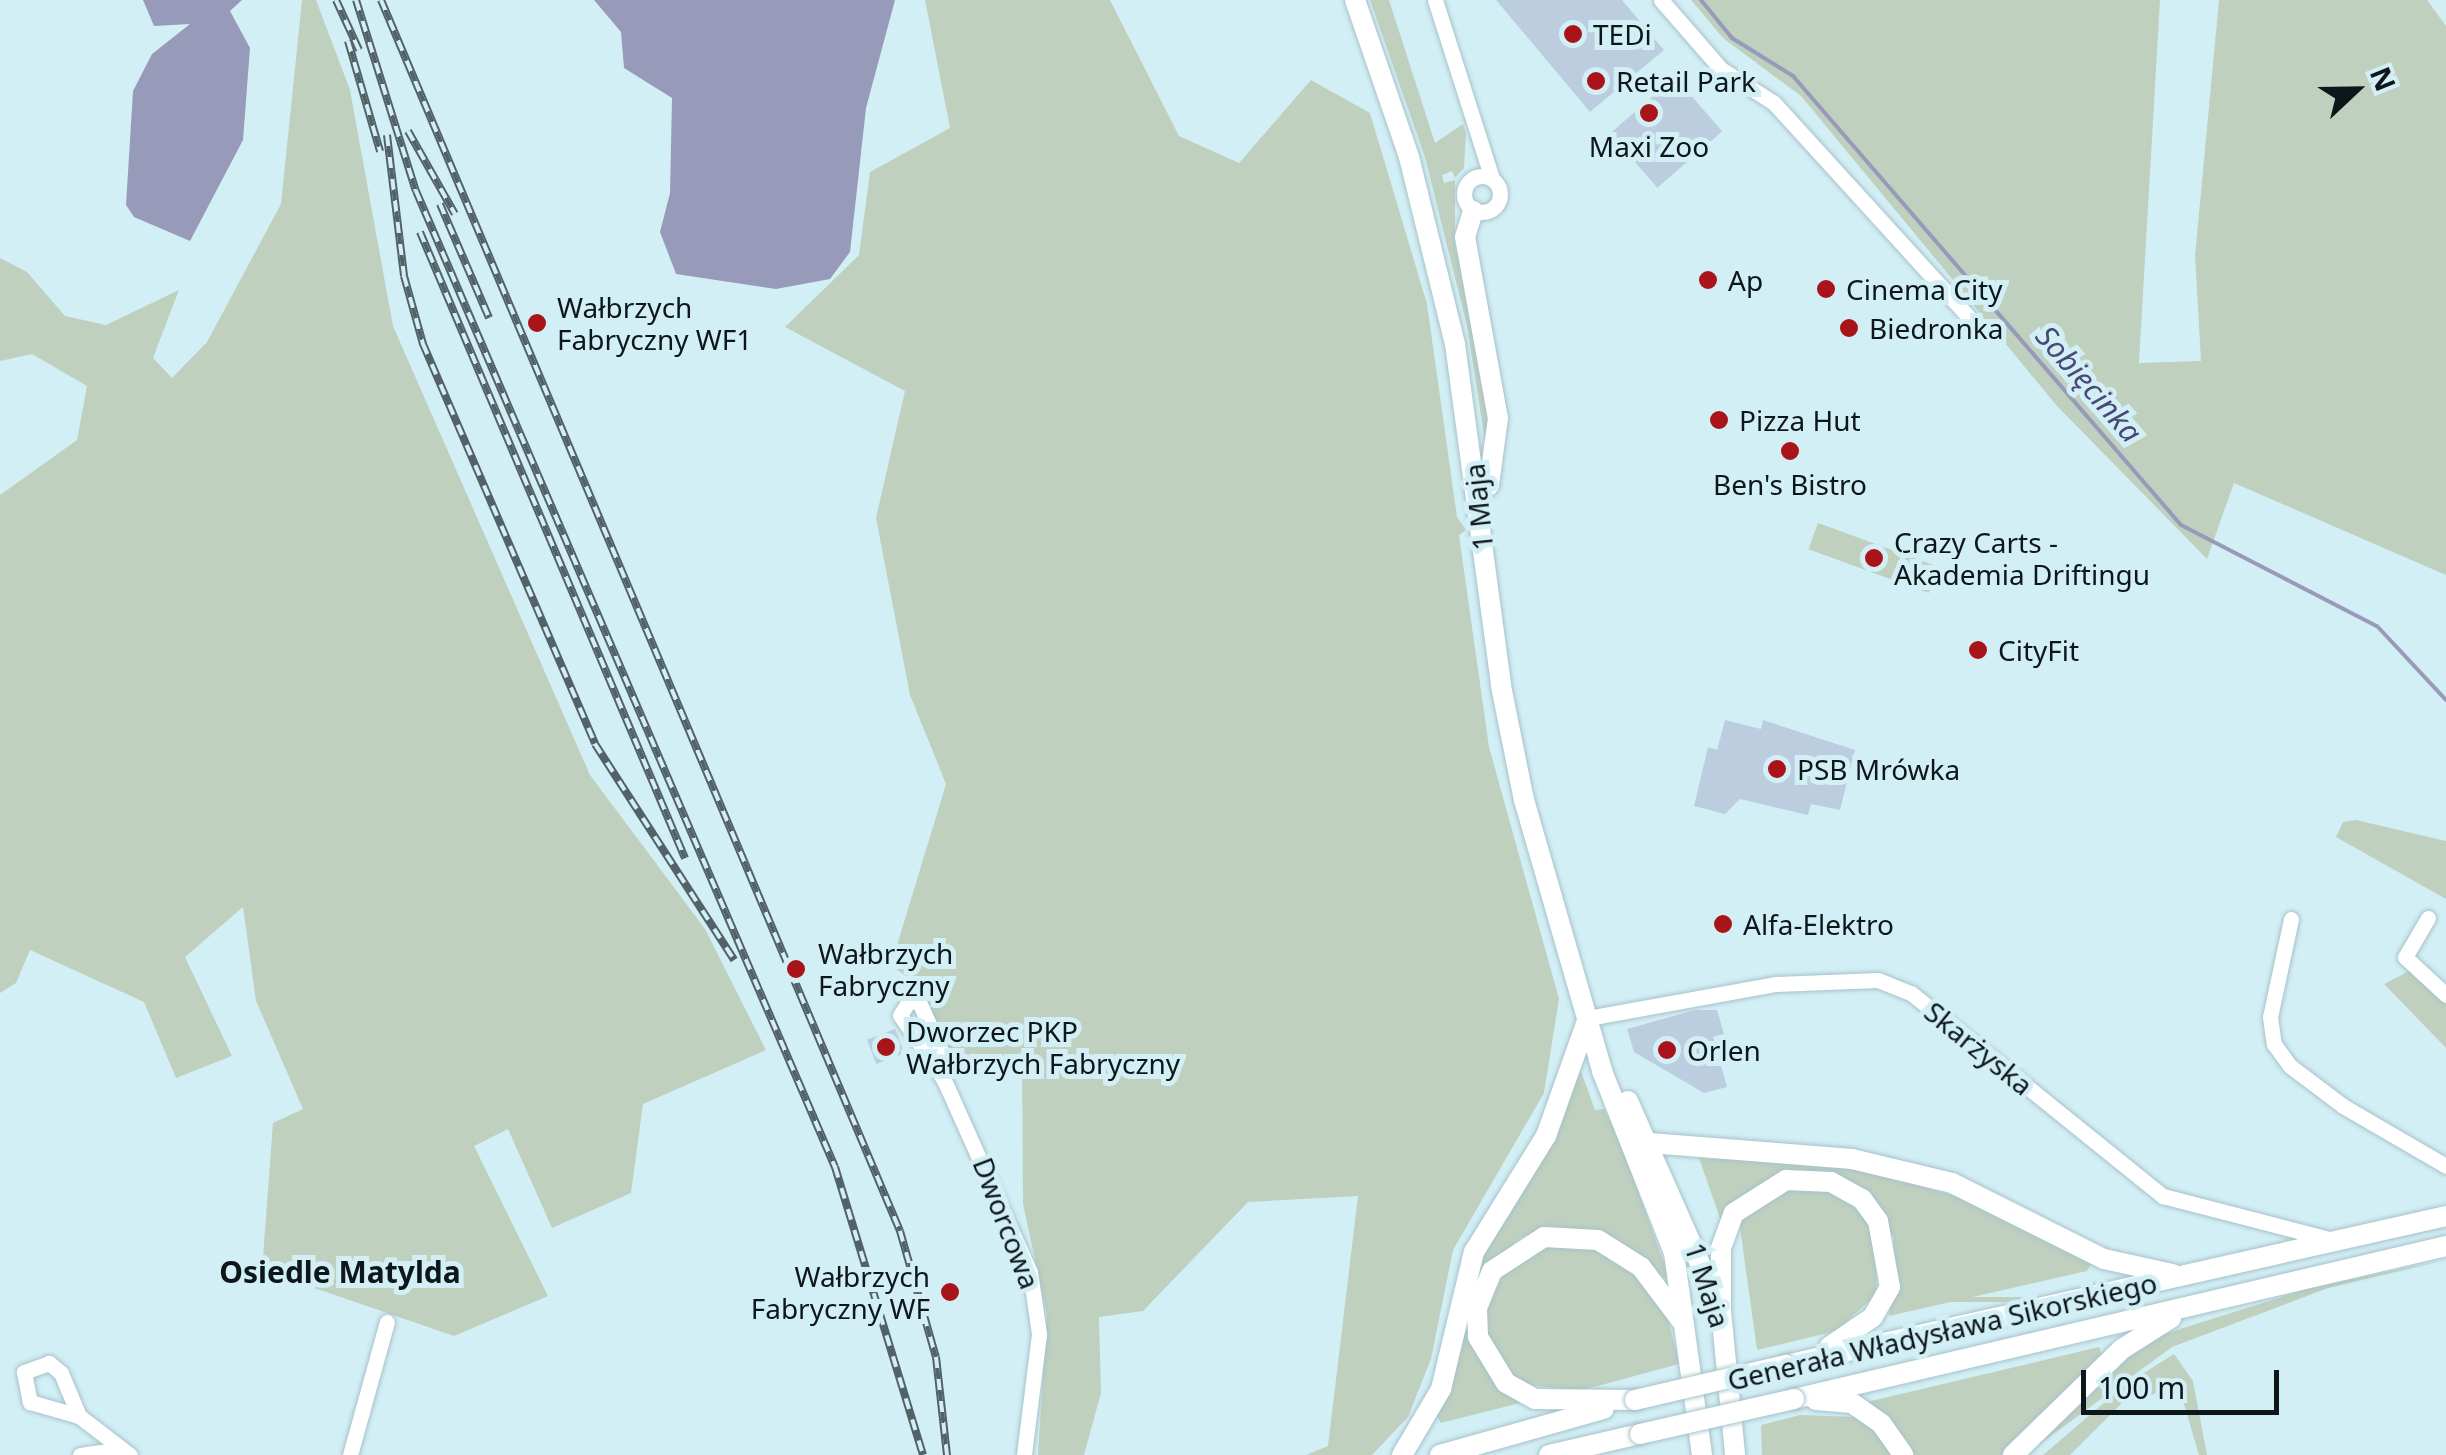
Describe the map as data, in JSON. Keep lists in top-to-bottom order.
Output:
{
  "streets": {
    "main road": ["1 Maja", "Generała Władysława Sikorskiego"],
    "street": ["Skarżyska", "Dworcowa"]
  },
  "crossings": [
    ["1 Maja", "Skarżyska"],
    ["Skarżyska", "Generała Władysława Sikorskiego"]
  ],
  "districts": ["Osiedle Matylda"],
  "water": ["Sobięcinka"],
  "places": [
    "TEDi",
    "Retail Park",
    "Maxi Zoo",
    "Ap",
    "Cinema City",
    "Wałbrzych Fabryczny WF1",
    "Biedronka",
    "Pizza Hut",
    "Ben's Bistro",
    "Crazy Carts - Akademia Driftingu",
    "CityFit",
    "PSB Mrówka",
    "Alfa-Elektro",
    "Wałbrzych Fabryczny",
    "Dworzec PKP Wałbrzych Fabryczny",
    "Orlen",
    "Wałbrzych Fabryczny WF"
  ],
  "scale_bar": "100 m",
  "north": "right"
}
